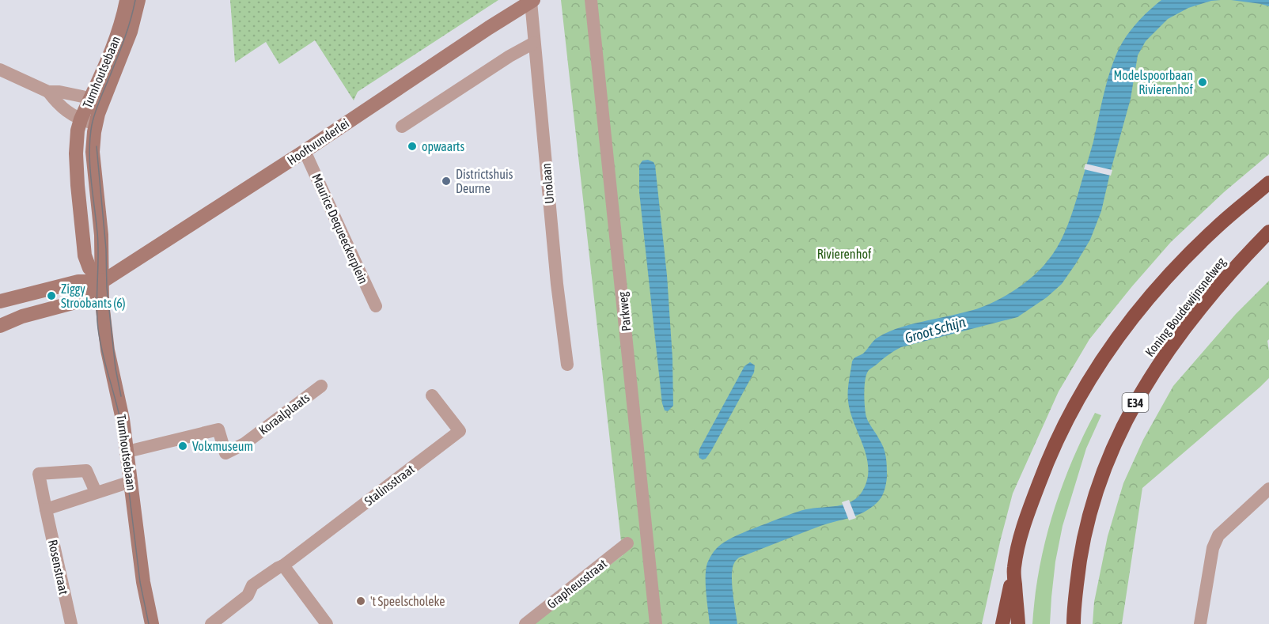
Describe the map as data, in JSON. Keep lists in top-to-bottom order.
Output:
{
  "streets": {
    "highway": ["Koning Boudewijnsnelweg", "E34"],
    "main road": ["Turnhoutsebaan", "Hooftvunderlei"],
    "street": [
      "Unolaan",
      "Maurice Dequeeckerplein",
      "Parkweg",
      "Koraalplaats",
      "Stalinsstraat",
      "Rosenstraat",
      "Grapheusstraat"
    ]
  },
  "crossings": [
    ["Turnhoutsebaan", "Hooftvunderlei"],
    ["Turnhoutsebaan", "Koraalplaats"],
    ["Hooftvunderlei", "Unolaan"],
    ["Hooftvunderlei", "Maurice Dequeeckerplein"]
  ],
  "water": ["Groot Schijn"],
  "parks": ["Rivierenhof"],
  "places": [
    "Modelspoorbaan Rivierenhof",
    "opwaarts",
    "Districtshuis Deurne",
    "Ziggy Stroobants (6)",
    "Volxmuseum",
    "'t Speelscholeke"
  ]
}
